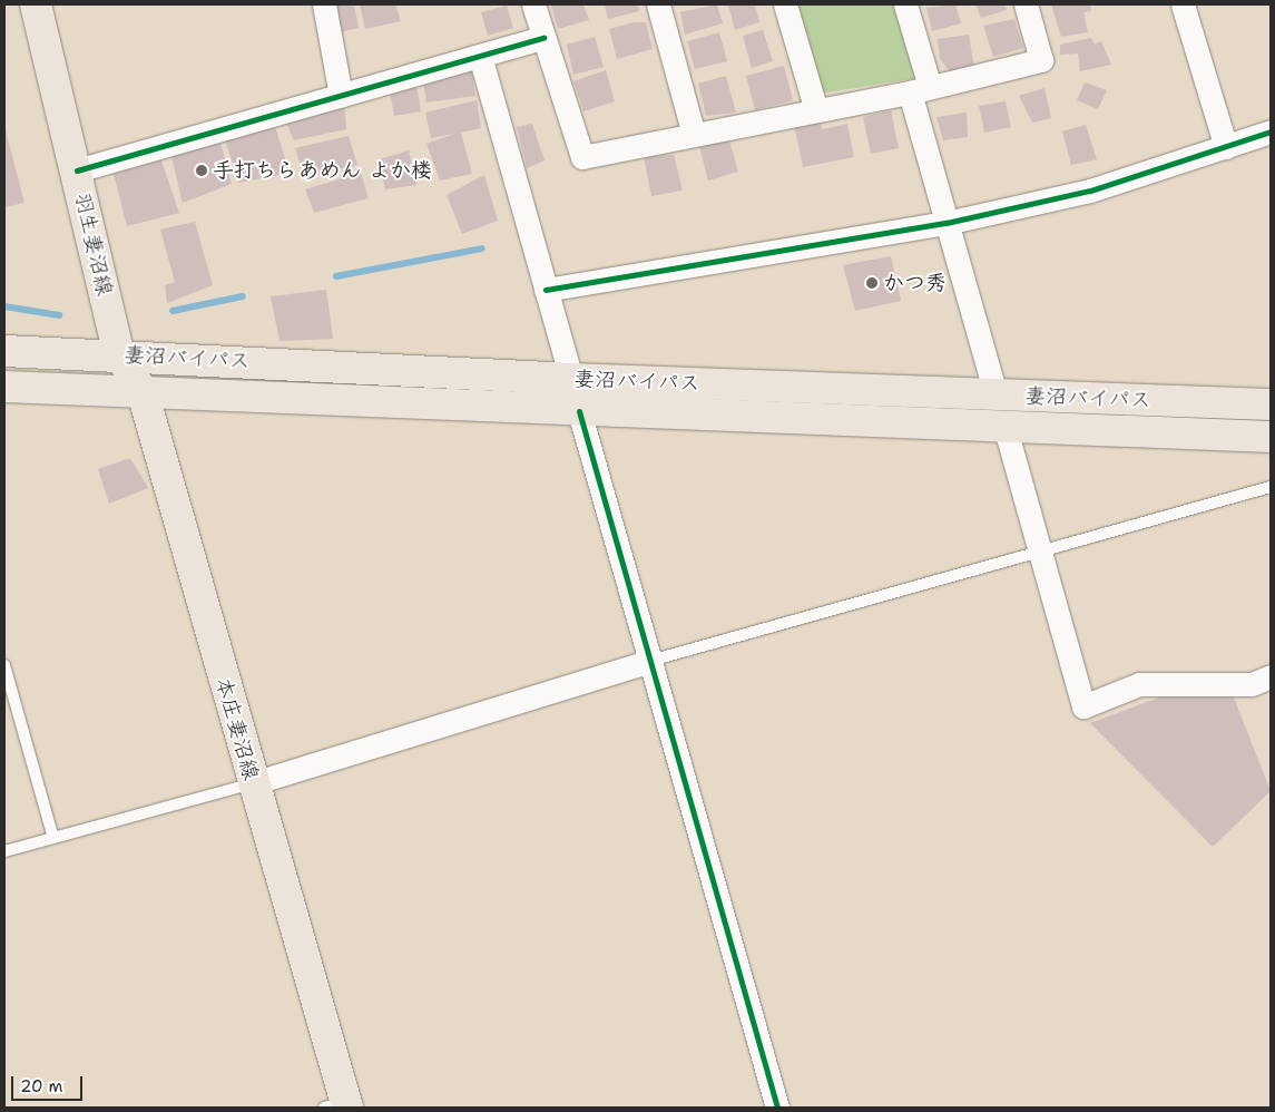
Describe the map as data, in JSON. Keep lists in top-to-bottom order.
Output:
{
  "streets": {
    "main road": ["羽生妻沼線", "妻沼バイパス", "本庄妻沼線"]
  },
  "crossings": [
    ["羽生妻沼線", "妻沼バイパス"],
    ["羽生妻沼線", "本庄妻沼線"],
    ["妻沼バイパス", "本庄妻沼線"]
  ],
  "places": ["手打ちらあめん よか楼", "かつ秀"],
  "scale_bar": "20 m"
}
